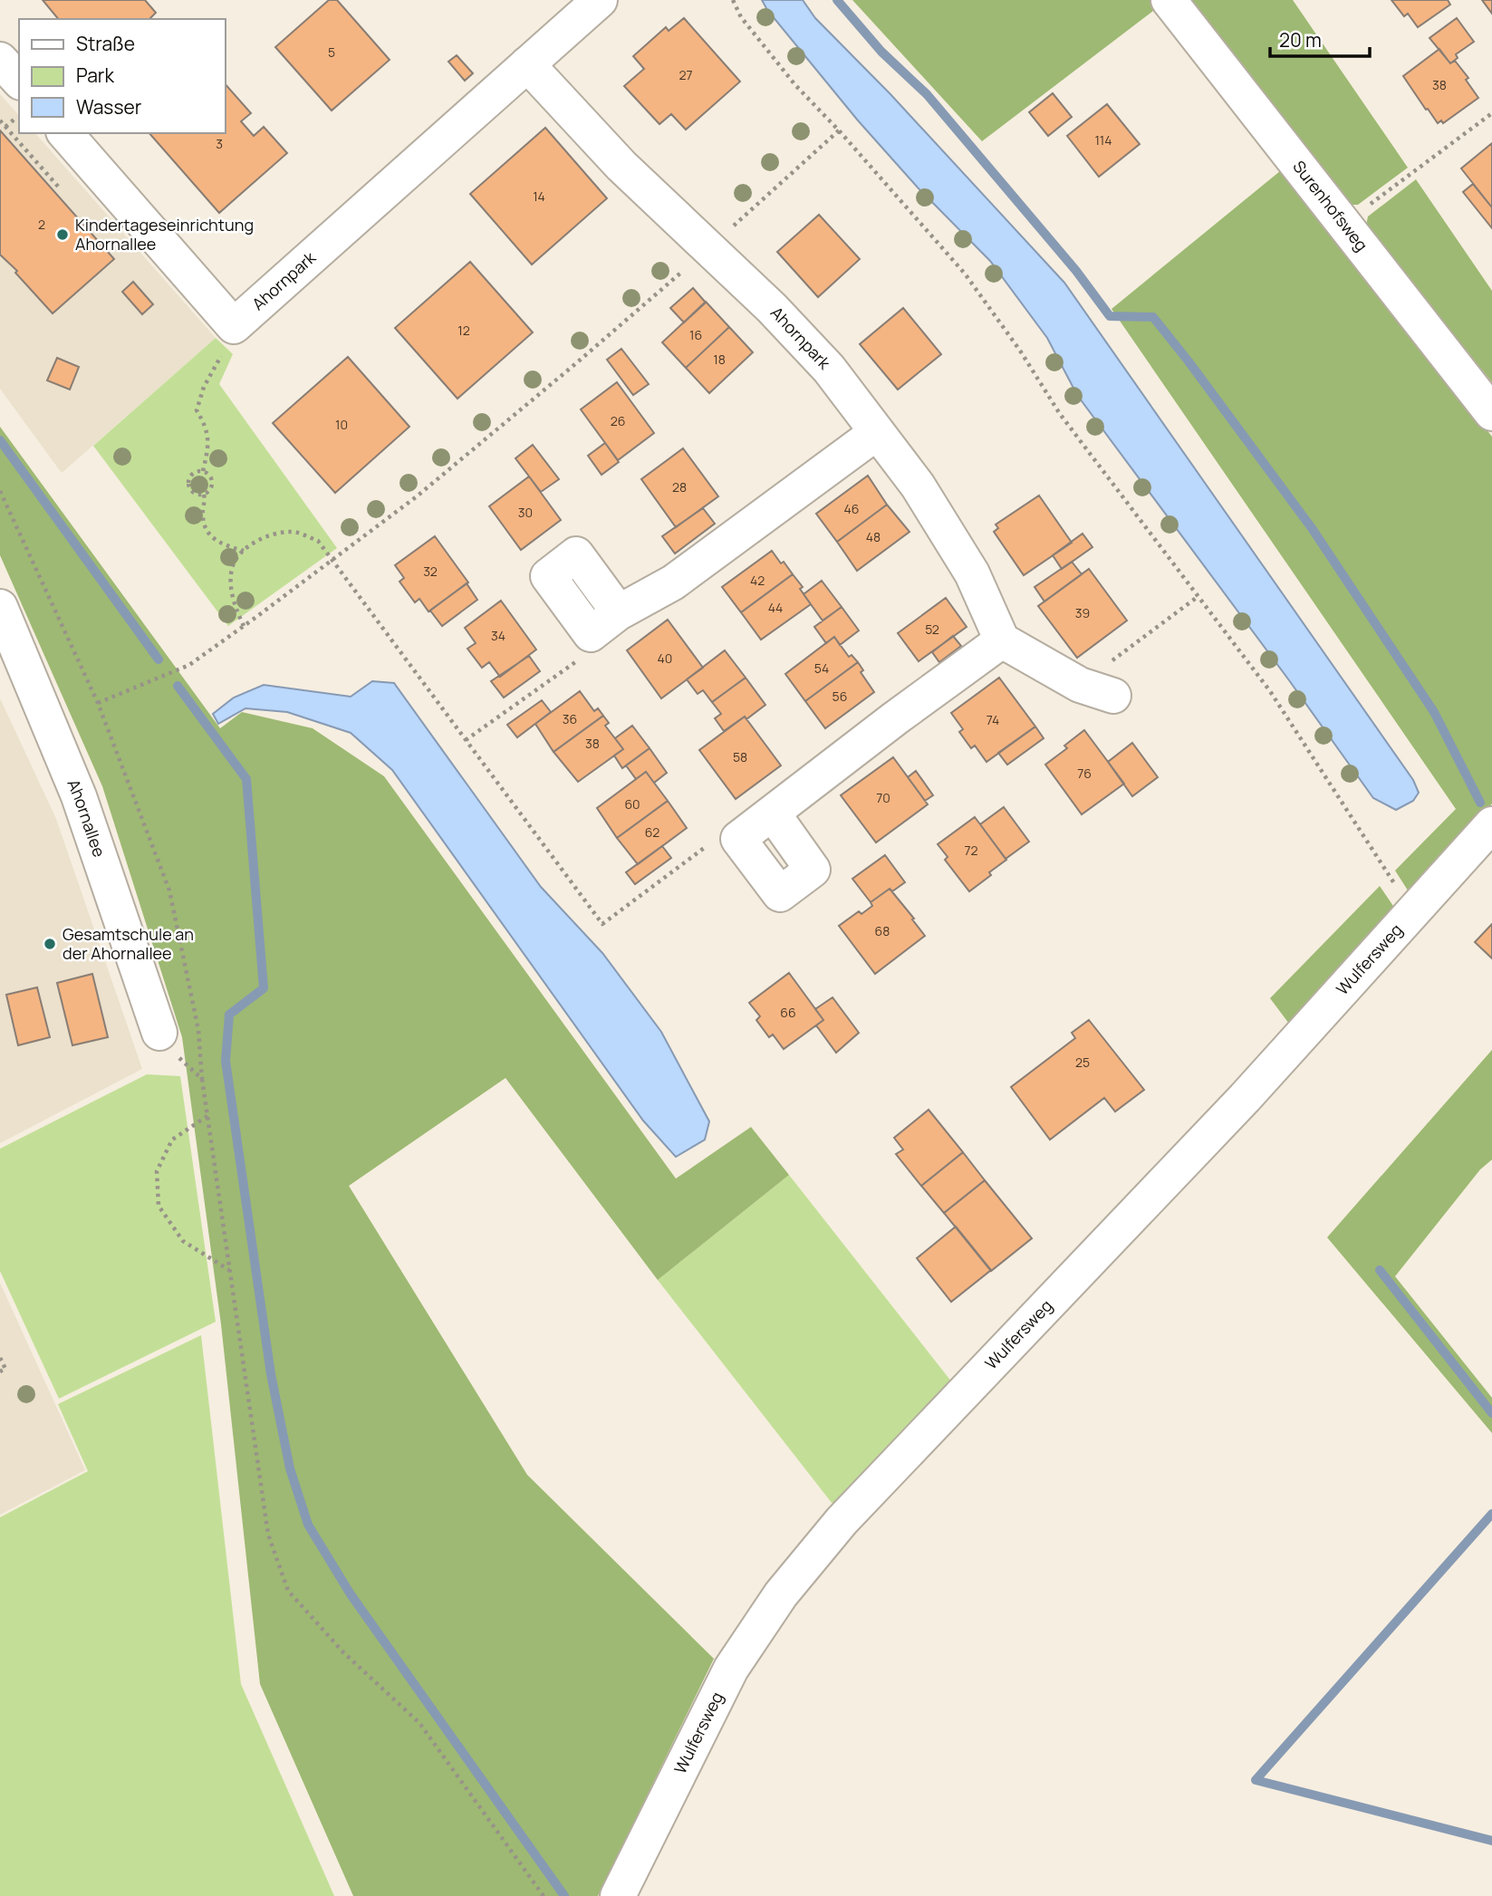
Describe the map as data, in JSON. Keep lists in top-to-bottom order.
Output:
{
  "streets": {
    "street": [
      "Surenhofsweg",
      "Ahornpark",
      "Ahornallee",
      "Wulfersweg"
    ]
  },
  "places": ["Kindertageseinrichtung Ahornallee", "Gesamtschule an der Ahornallee"],
  "house_numbers": [
    "5",
    "27",
    "38",
    "114",
    "3",
    "14",
    "2",
    "12",
    "16",
    "18",
    "26",
    "10",
    "28",
    "46",
    "30",
    "48",
    "32",
    "42",
    "44",
    "39",
    "52",
    "34",
    "40",
    "54",
    "56",
    "36",
    "74",
    "38",
    "58",
    "76",
    "70",
    "60",
    "62",
    "72",
    "68",
    "66",
    "25"
  ],
  "legend": ["Straße", "Park", "Wasser"],
  "scale_bar": "20 m"
}
